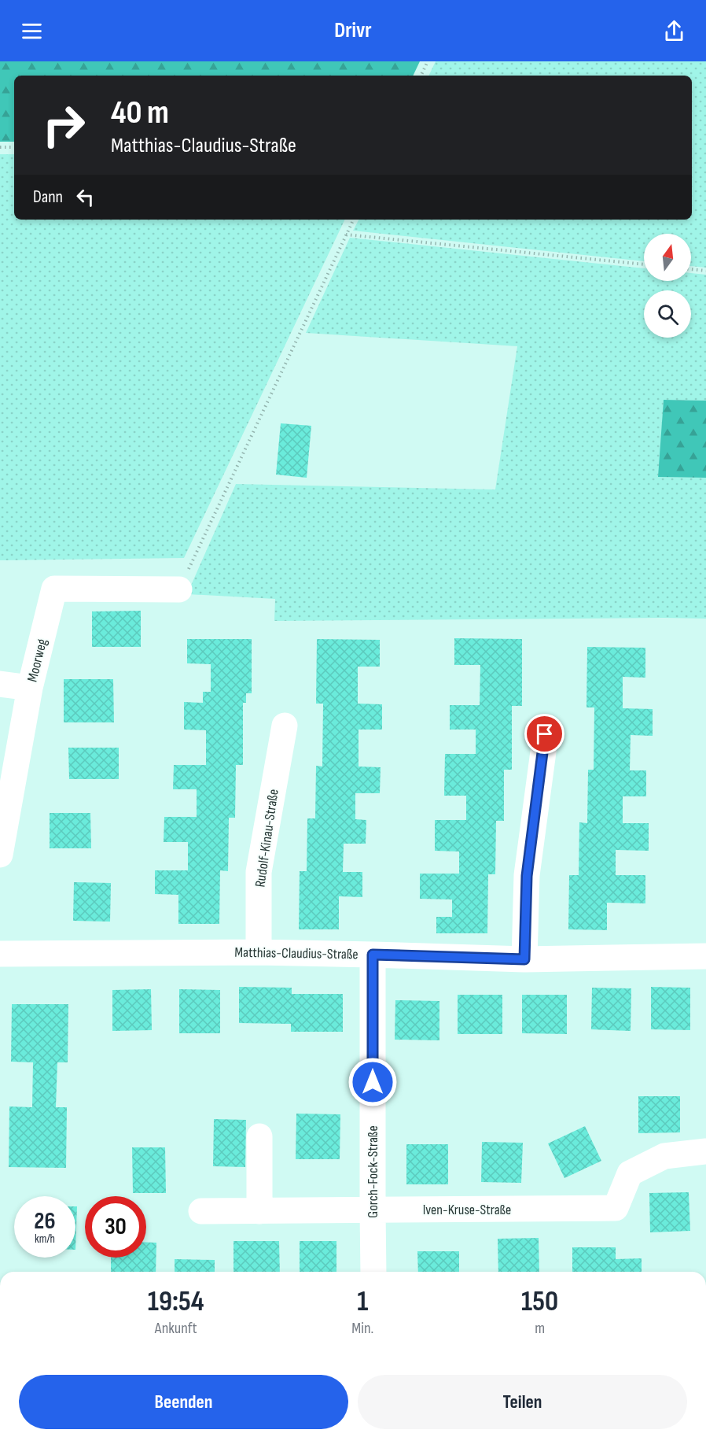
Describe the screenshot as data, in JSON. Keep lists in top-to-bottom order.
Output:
{
  "streets": {
    "street": [
      "Moorweg",
      "Rudolf-Kinau-Straße",
      "Matthias-Claudius-Straße",
      "Gorch-Fock-Straße",
      "Iven-Kruse-Straße"
    ]
  },
  "crossings": [
    ["Rudolf-Kinau-Straße", "Matthias-Claudius-Straße"],
    ["Matthias-Claudius-Straße", "Gorch-Fock-Straße"],
    ["Gorch-Fock-Straße", "Iven-Kruse-Straße"]
  ],
  "north": "top",
  "page": {
    "header": "Drivr",
    "turn": ["40 m", "Matthias-Claudius-Straße"],
    "then": "Dann",
    "speed": "26 km/h",
    "limit": "30",
    "eta": [
      "19:54",
      "Ankunft",
      "1",
      "Min.",
      "150",
      "m"
    ],
    "buttons": ["Beenden", "Teilen"]
  }
}
